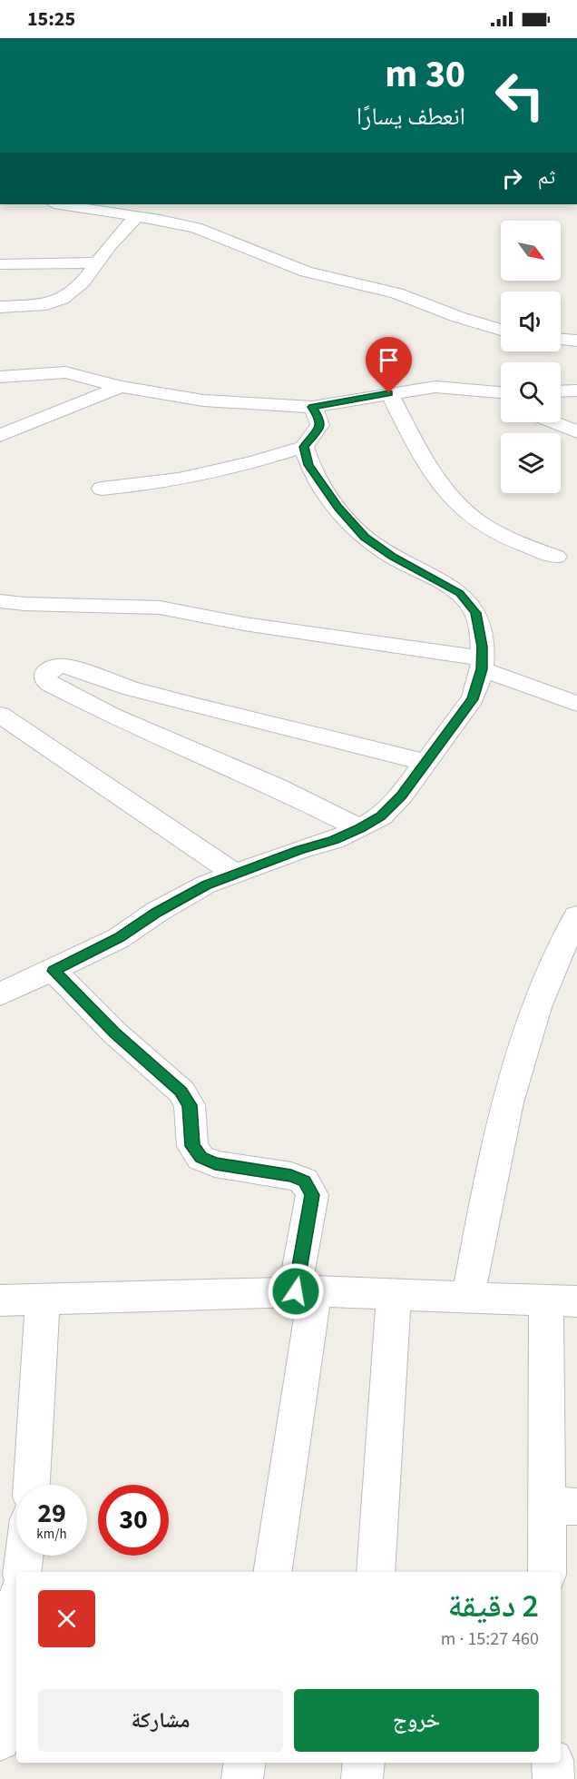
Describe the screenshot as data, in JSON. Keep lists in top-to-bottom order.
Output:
{
  "north": "bottom right",
  "page": {
    "status": "15:25",
    "turn": ["30 m", "انعطف يسارًا"],
    "then": "ثم",
    "speed": "29 km/h",
    "limit": "30",
    "heading": ["2 دقيقة", "460 m · 15:27"],
    "buttons": ["خروج", "مشاركة"]
  }
}
